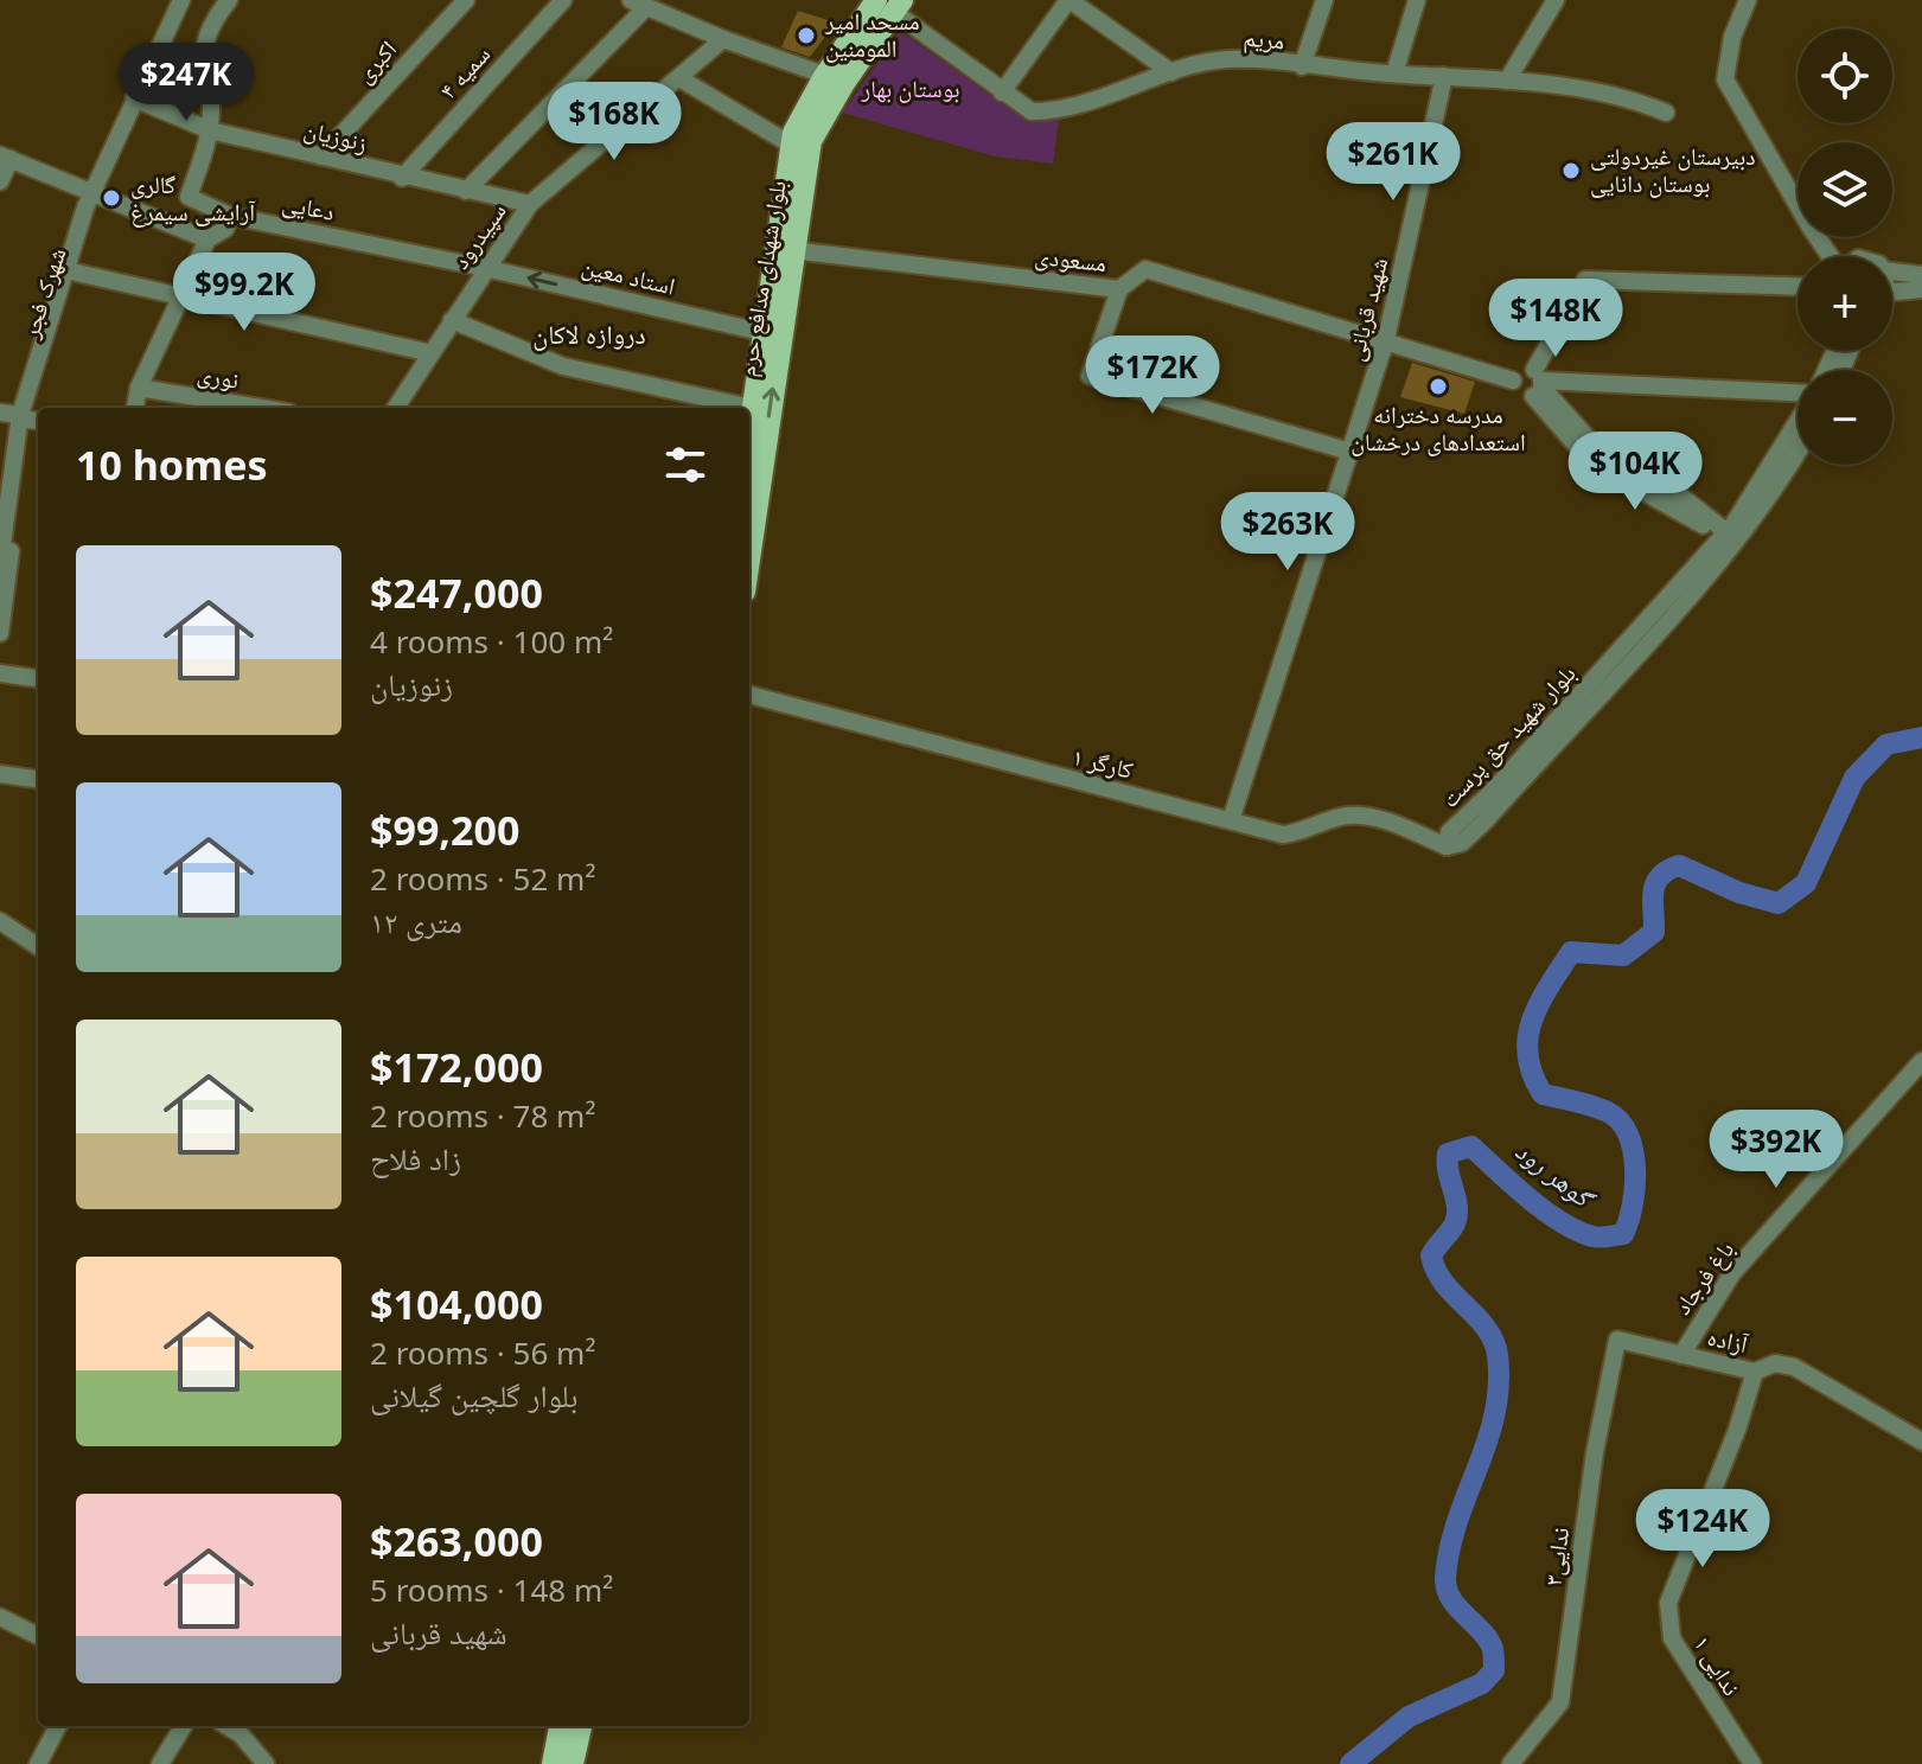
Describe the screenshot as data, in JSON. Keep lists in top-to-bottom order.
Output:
{
  "streets": {
    "main road": ["بلوار شهدای مدافع حرم"],
    "street": [
      "مریم",
      "اکبری",
      "سمیه ۴",
      "زنوزیان",
      "دعایی",
      "سپیدرود",
      "مسعودی",
      "استاد معین",
      "شهرک فجر",
      "شهید قربانی",
      "نوری",
      "بلوار شهید حق پرست",
      "کارگر ۱",
      "باغ فرجاد",
      "آزاده",
      "ندایی۳",
      "ندایی ۱"
    ]
  },
  "crossings": [
    ["مریم", "بلوار شهدای مدافع حرم"],
    ["مریم", "شهید قربانی"],
    ["اکبری", "زنوزیان"],
    ["سمیه ۴", "زنوزیان"],
    ["زنوزیان", "دعایی"],
    ["زنوزیان", "سپیدرود"],
    ["زنوزیان", "شهرک فجر"],
    ["دعایی", "سپیدرود"],
    ["دعایی", "استاد معین"],
    ["سپیدرود", "استاد معین"],
    ["مسعودی", "بلوار شهدای مدافع حرم"],
    ["مسعودی", "شهید قربانی"],
    ["استاد معین", "بلوار شهدای مدافع حرم"],
    ["شهید قربانی", "کارگر ۱"],
    ["بلوار شهید حق پرست", "کارگر ۱"],
    ["باغ فرجاد", "آزاده"],
    ["آزاده", "ندایی۳"],
    ["آزاده", "ندایی ۱"]
  ],
  "districts": ["دروازه لاکان"],
  "water": ["گوهر رود"],
  "parks": ["بوستان بهار"],
  "places": [
    "مسحد امیر المومنین",
    "دبیرستان غیردولتی بوستان دانایی",
    "گالری آرایشی سیمرغ",
    "مدرسه دخترانه استعدادهای درخشان"
  ],
  "page": {
    "map_buttons": ["+", "−"],
    "price": [
      "$247K",
      "$168K",
      "$261K",
      "$99.2K",
      "$148K",
      "$172K",
      "$104K",
      "$263K",
      "$392K",
      "$124K"
    ],
    "heading": "10 homes",
    "list": [
      {
        "name": "$247,000",
        "note": "4 rooms · 100 m² · زنوزیان"
      },
      {
        "name": "$99,200",
        "note": "2 rooms · 52 m² · ۱۲ متری"
      },
      {
        "name": "$172,000",
        "note": "2 rooms · 78 m² · زاد فلاح"
      },
      {
        "name": "$104,000",
        "note": "2 rooms · 56 m² · بلوار گلچین گیلانی"
      },
      {
        "name": "$263,000",
        "note": "5 rooms · 148 m² · شهید قربانی"
      }
    ]
  }
}
